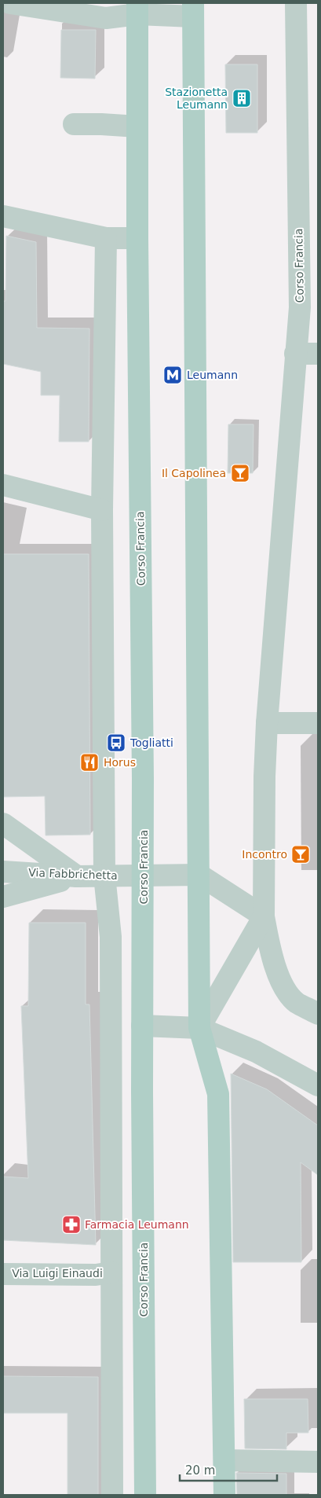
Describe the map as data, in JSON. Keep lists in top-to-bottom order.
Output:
{
  "streets": {
    "main road": ["Corso Francia"],
    "street": ["Via Fabbrichetta", "Via Luigi Einaudi"]
  },
  "crossings": [
    ["Corso Francia", "Via Fabbrichetta"]
  ],
  "places": {
    "building": ["Stazionetta Leumann"],
    "metro station": ["Leumann"],
    "bar": ["Il Capolinea", "Incontro"],
    "bus stop": ["Togliatti"],
    "restaurant": ["Horus"],
    "pharmacy": ["Farmacia Leumann"]
  },
  "scale_bar": "20 m"
}
